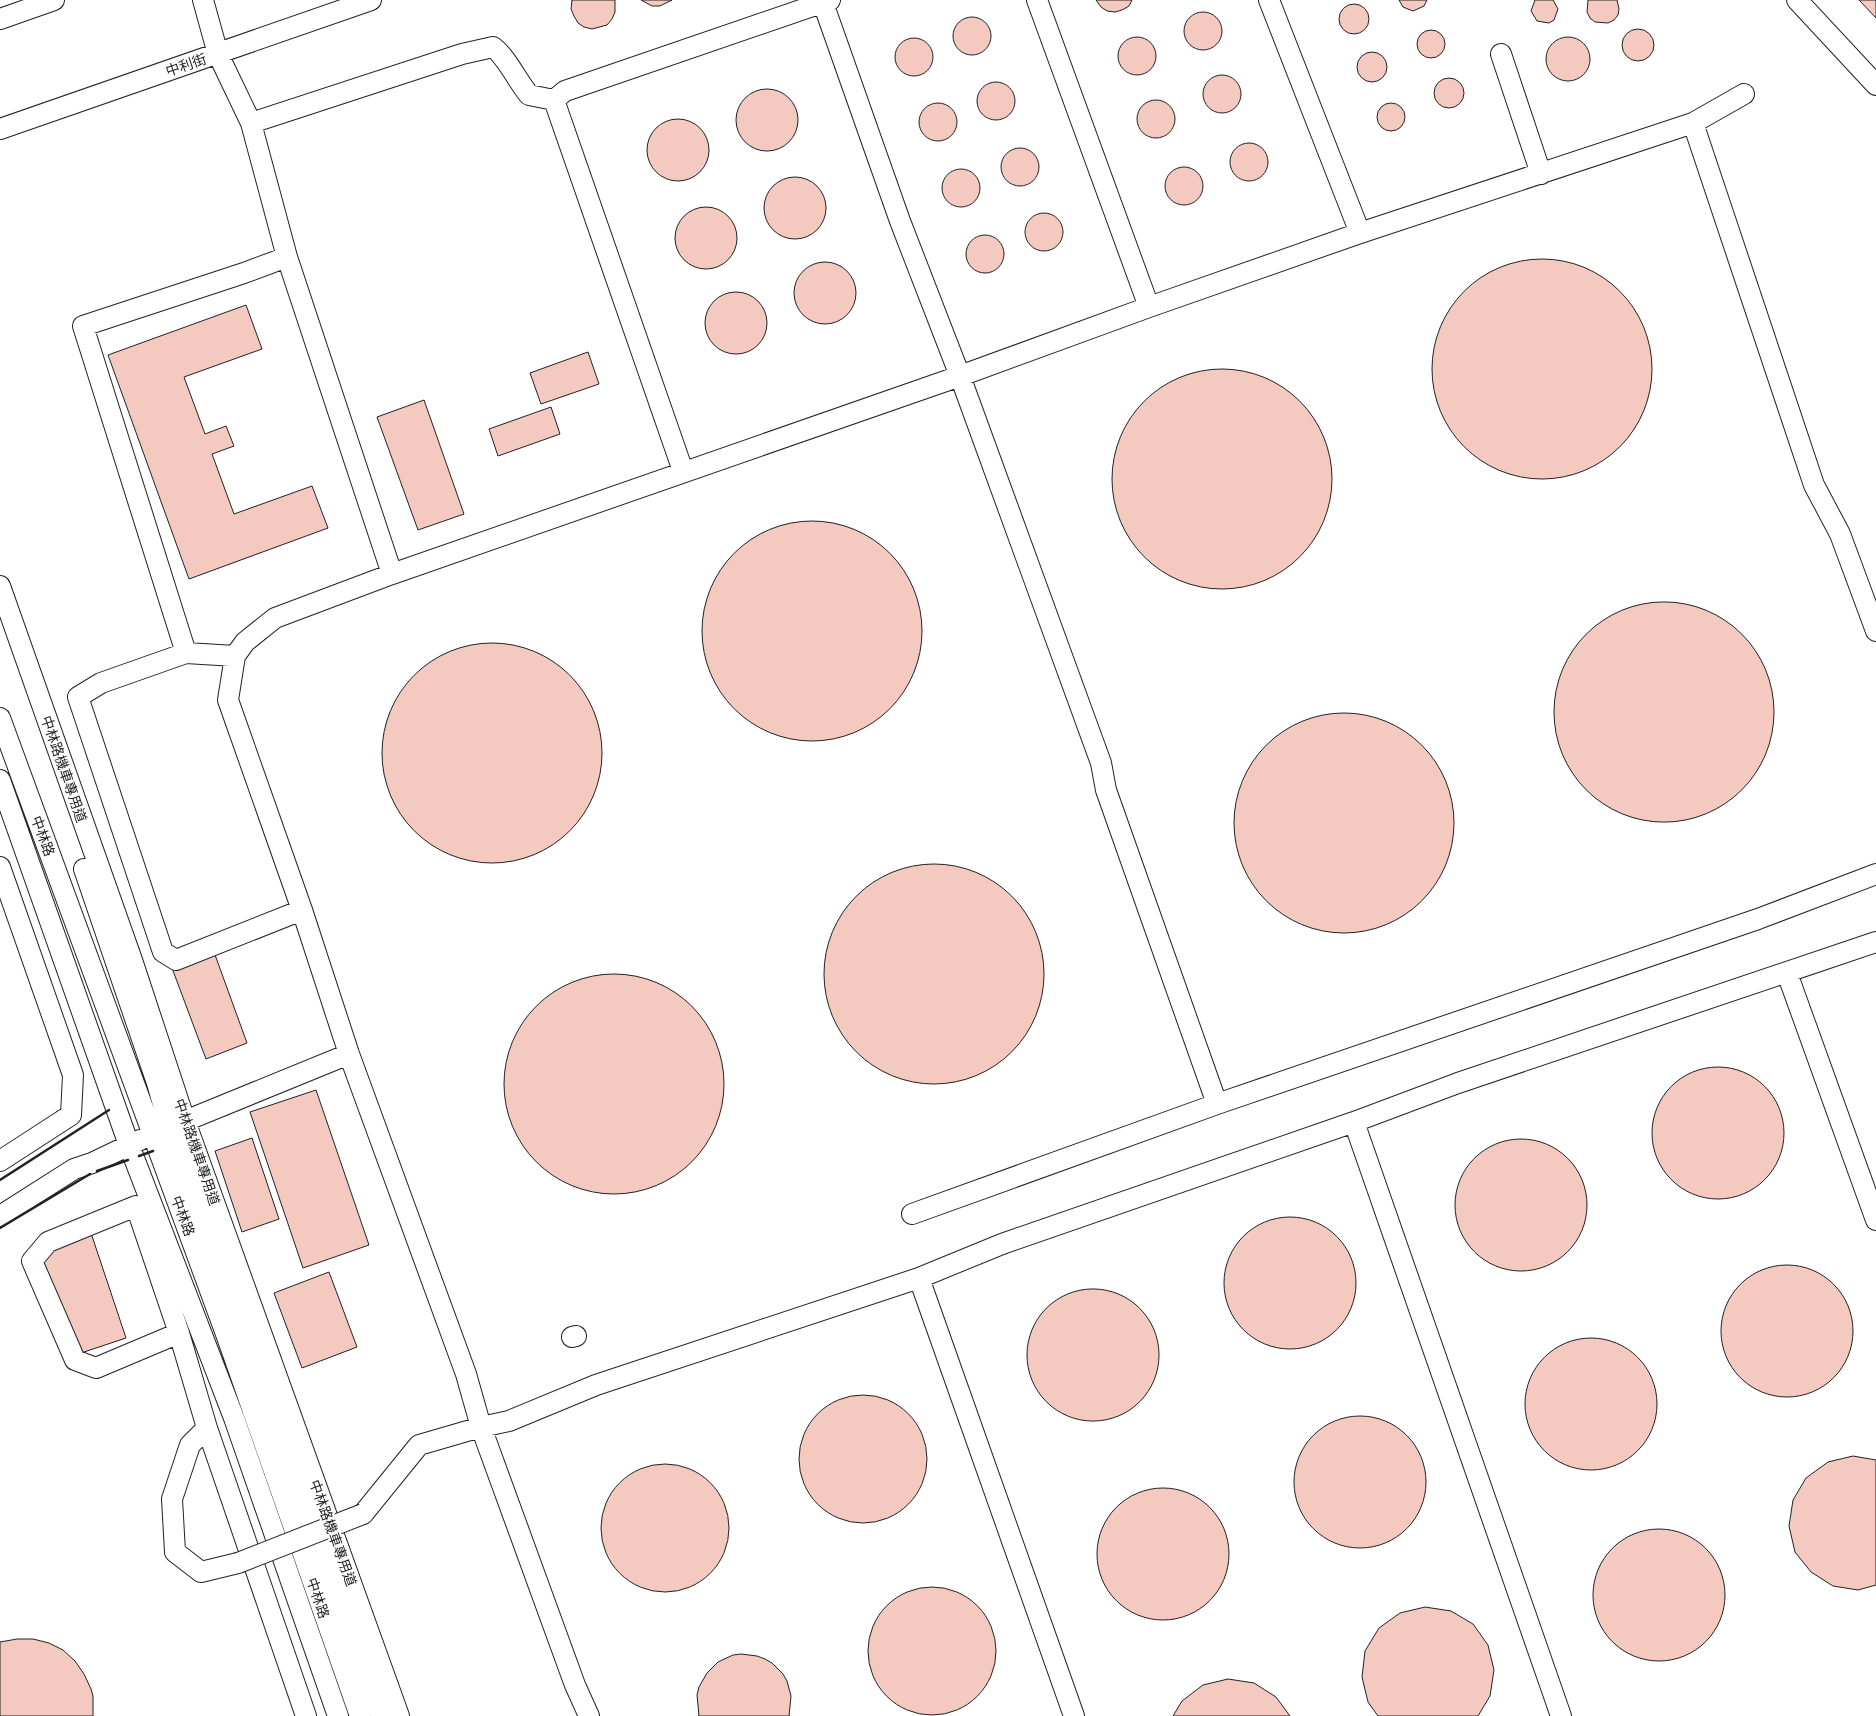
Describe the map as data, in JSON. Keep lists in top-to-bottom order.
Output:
{
  "streets": {
    "street": ["中利街", "中林路機車專用道", "中林路"]
  },
  "crossings": [
    ["中林路機車專用道", "中林路"]
  ]
}
